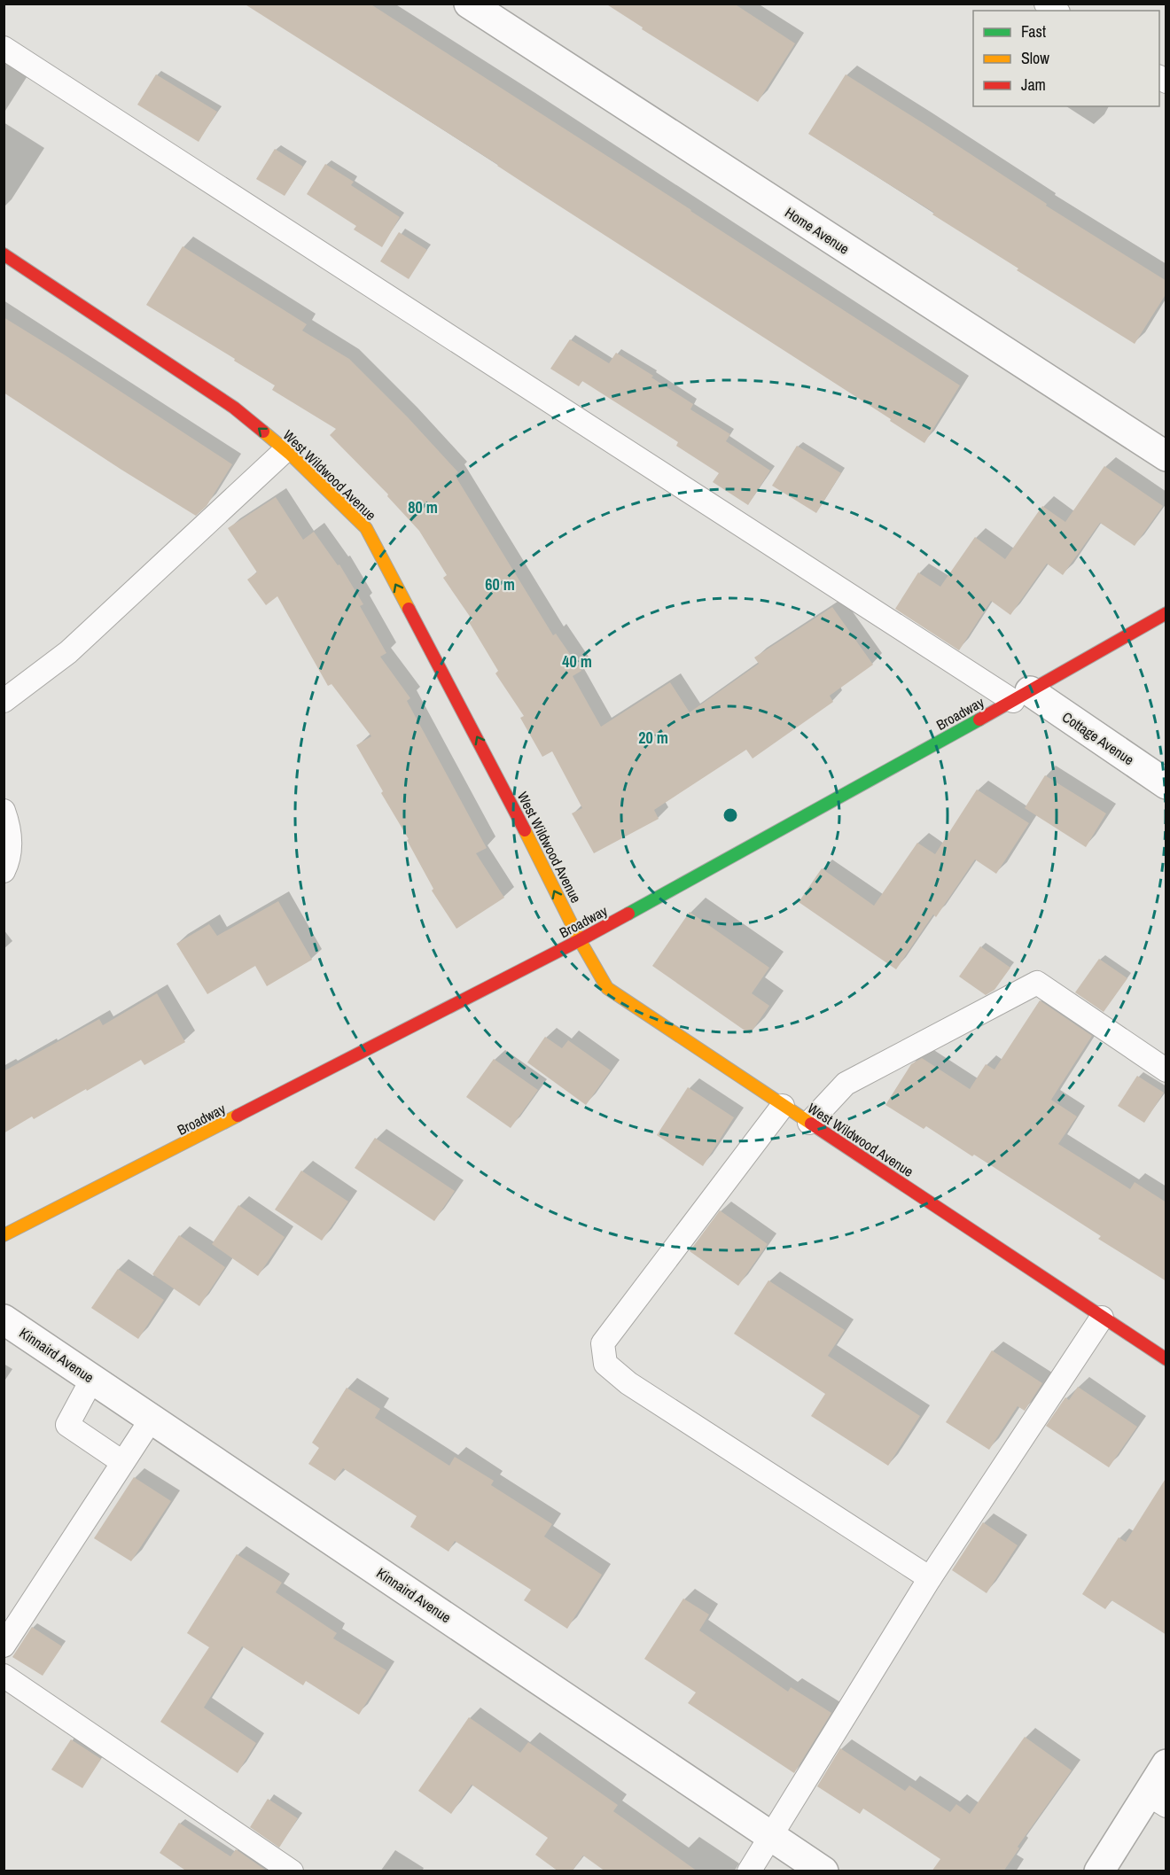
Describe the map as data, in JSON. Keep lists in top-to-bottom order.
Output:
{
  "streets": {
    "street": [
      "Home Avenue",
      "West Wildwood Avenue",
      "Broadway",
      "Cottage Avenue",
      "Kinnaird Avenue"
    ]
  },
  "crossings": [
    ["West Wildwood Avenue", "Broadway"],
    ["Broadway", "Cottage Avenue"]
  ],
  "one_way": ["West Wildwood Avenue"],
  "legend": ["Fast", "Slow", "Jam"],
  "rings": [
    "80 m",
    "60 m",
    "40 m",
    "20 m"
  ]
}
